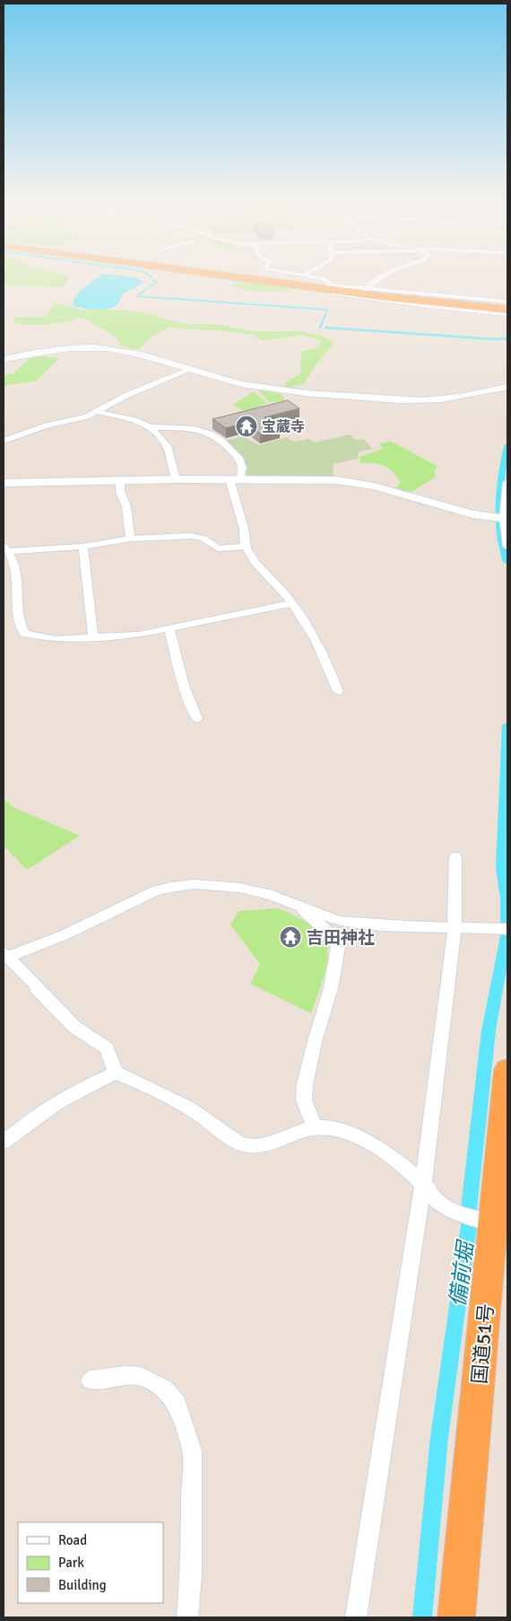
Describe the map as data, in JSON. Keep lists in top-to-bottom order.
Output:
{
  "streets": {
    "highway": ["国道51号"]
  },
  "water": ["備前堀"],
  "places": {
    "temple": ["宝蔵寺", "吉田神社"]
  },
  "legend": ["Road", "Park", "Building"]
}
